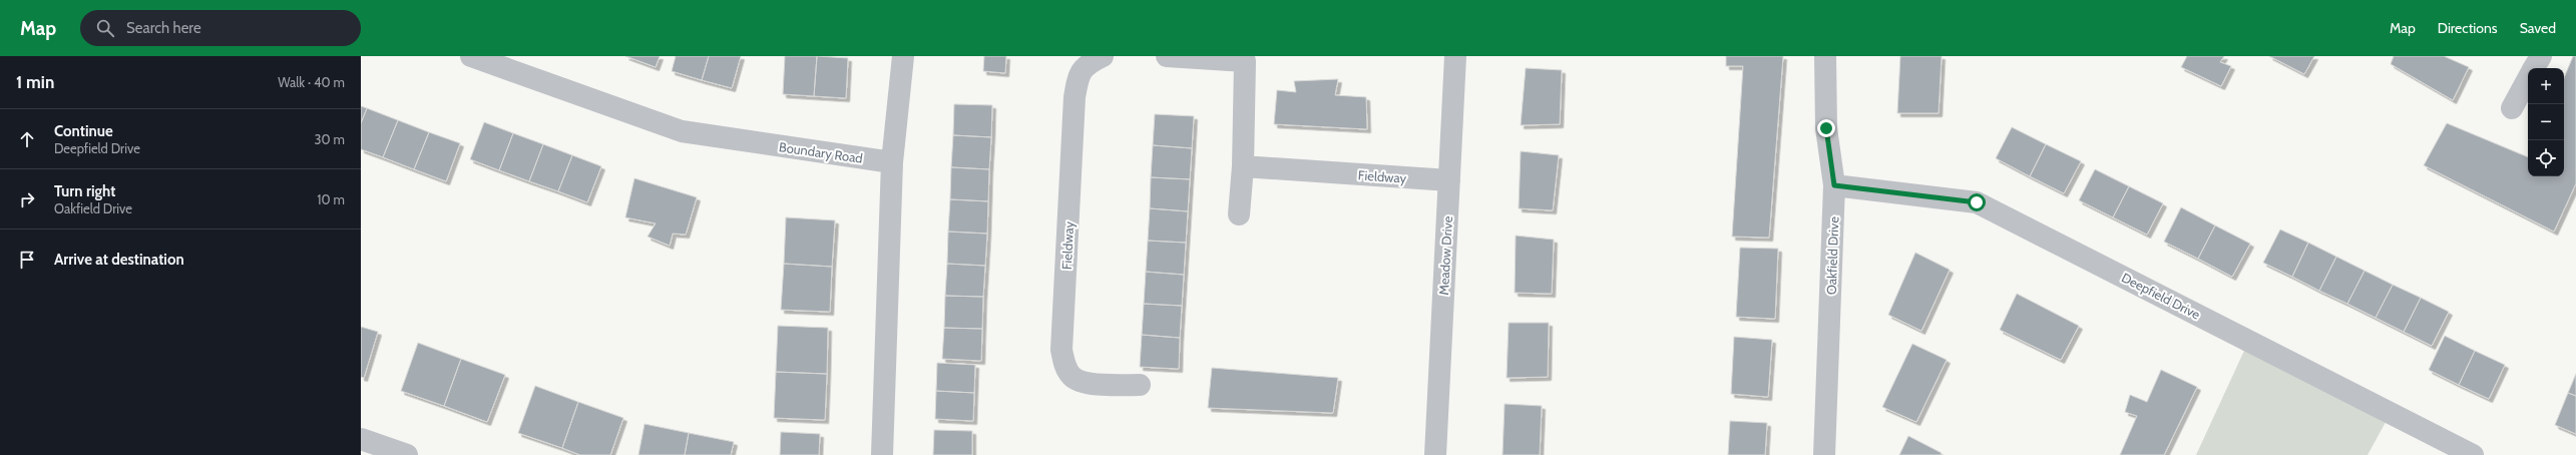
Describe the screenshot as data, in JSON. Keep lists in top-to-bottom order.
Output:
{
  "streets": {
    "street": [
      "Boundary Road",
      "Fieldway",
      "Meadow Drive",
      "Oakfield Drive",
      "Deepfield Drive"
    ]
  },
  "crossings": [
    ["Fieldway", "Meadow Drive"],
    ["Oakfield Drive", "Deepfield Drive"]
  ],
  "page": {
    "header": "Map",
    "search": "Search here",
    "nav": ["Map", "Directions", "Saved"],
    "heading": ["1 min", "Walk · 40 m"],
    "map_buttons": ["+", "−"],
    "list": [
      ["Continue", "Deepfield Drive", "30 m"],
      ["Turn right", "Oakfield Drive", "10 m"],
      "Arrive at destination"
    ]
  }
}
